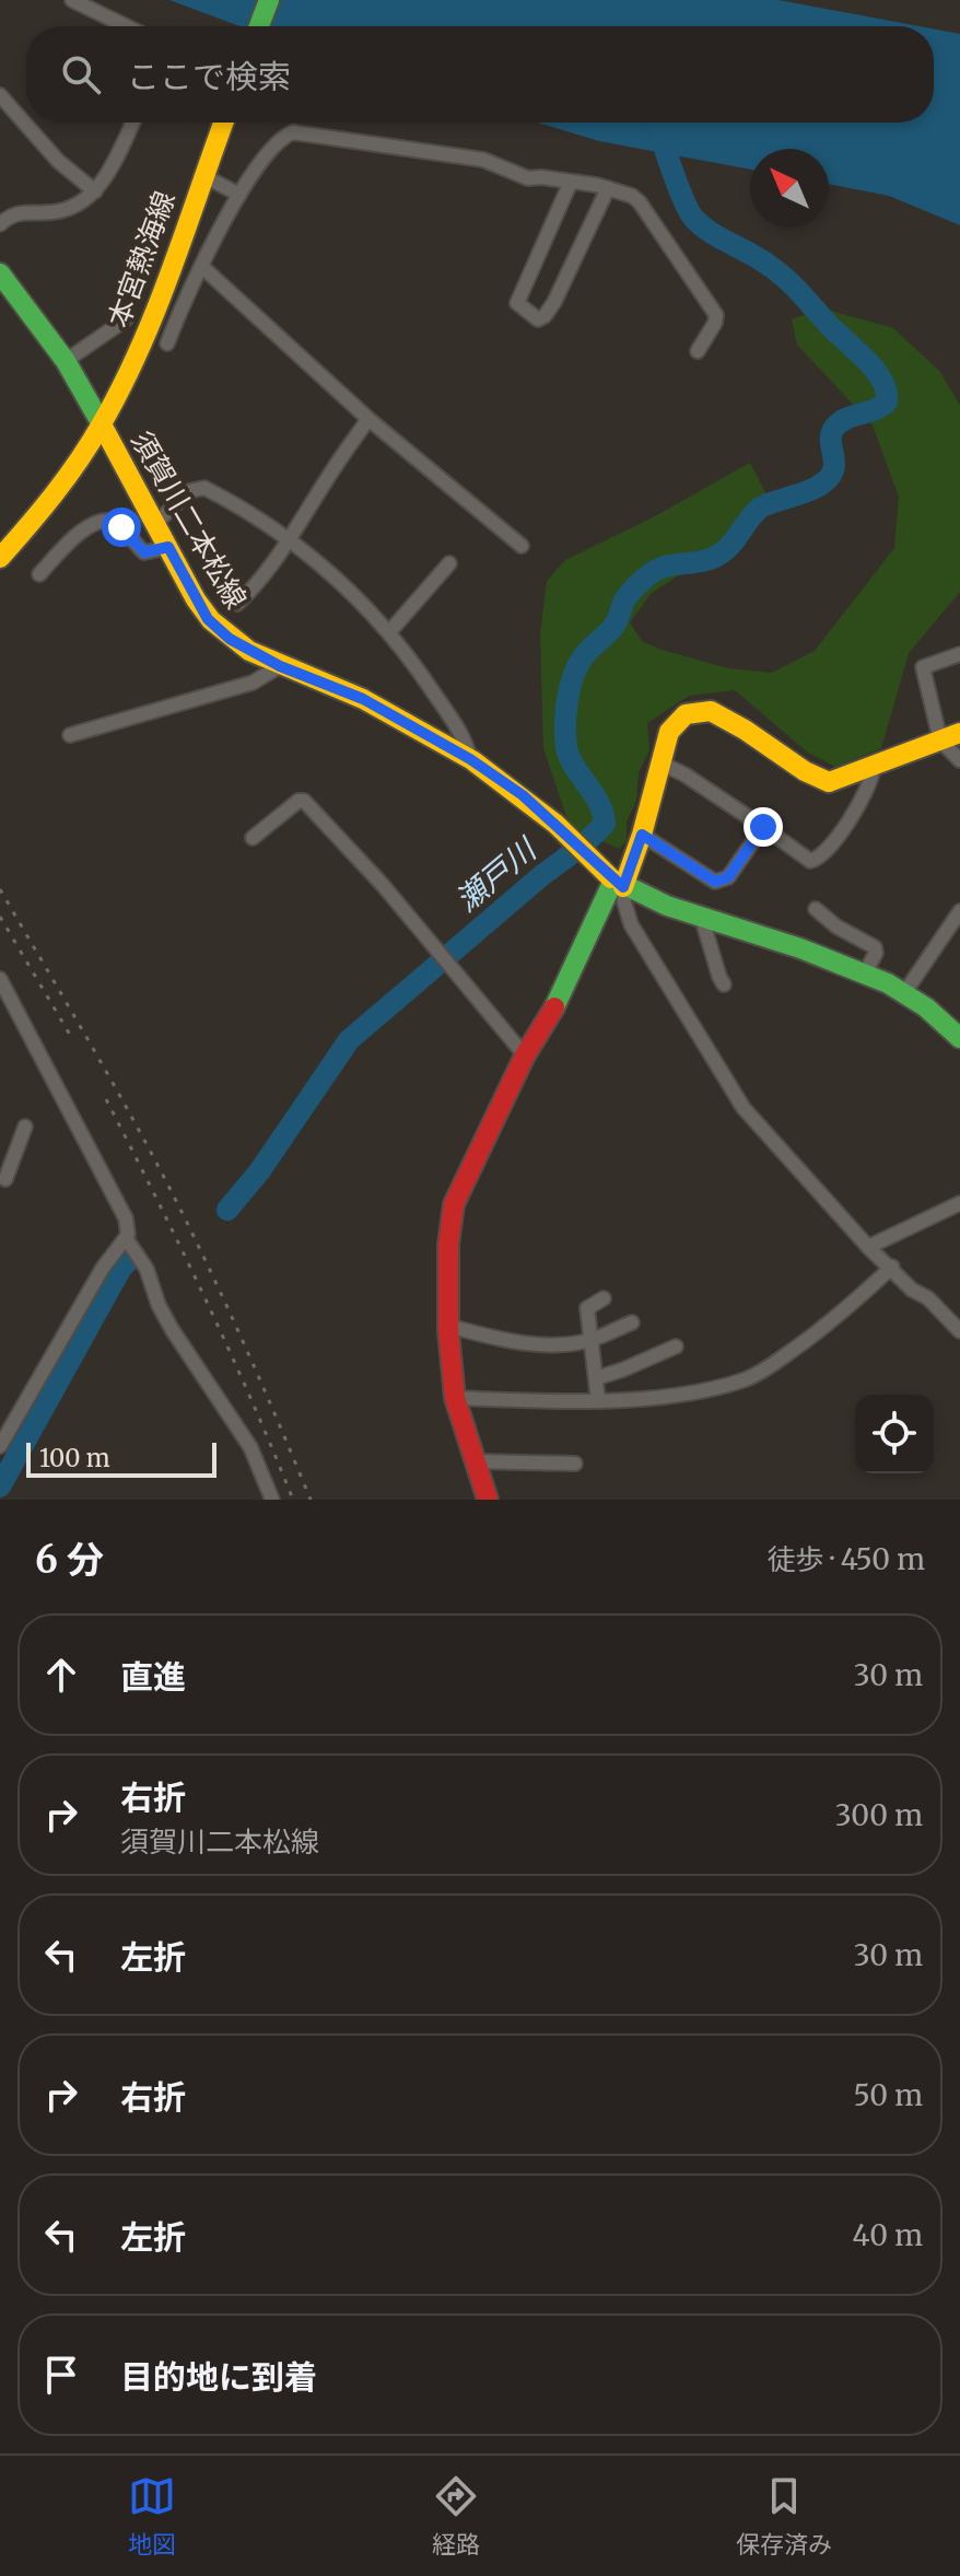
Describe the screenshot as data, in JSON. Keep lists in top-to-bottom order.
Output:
{
  "streets": {
    "main road": ["本宮熱海線", "須賀川二本松線"]
  },
  "crossings": [
    ["本宮熱海線", "須賀川二本松線"]
  ],
  "water": ["瀬戸川"],
  "scale_bar": "100 m",
  "north": "top left",
  "page": {
    "search": "ここで検索",
    "scale": "100 m",
    "heading": ["6 分", "徒歩 · 450 m"],
    "list": [
      ["直進", "30 m"],
      ["右折", "須賀川二本松線", "300 m"],
      ["左折", "30 m"],
      ["右折", "50 m"],
      ["左折", "40 m"],
      "目的地に到着"
    ],
    "nav": ["地図", "経路", "保存済み"]
  }
}
